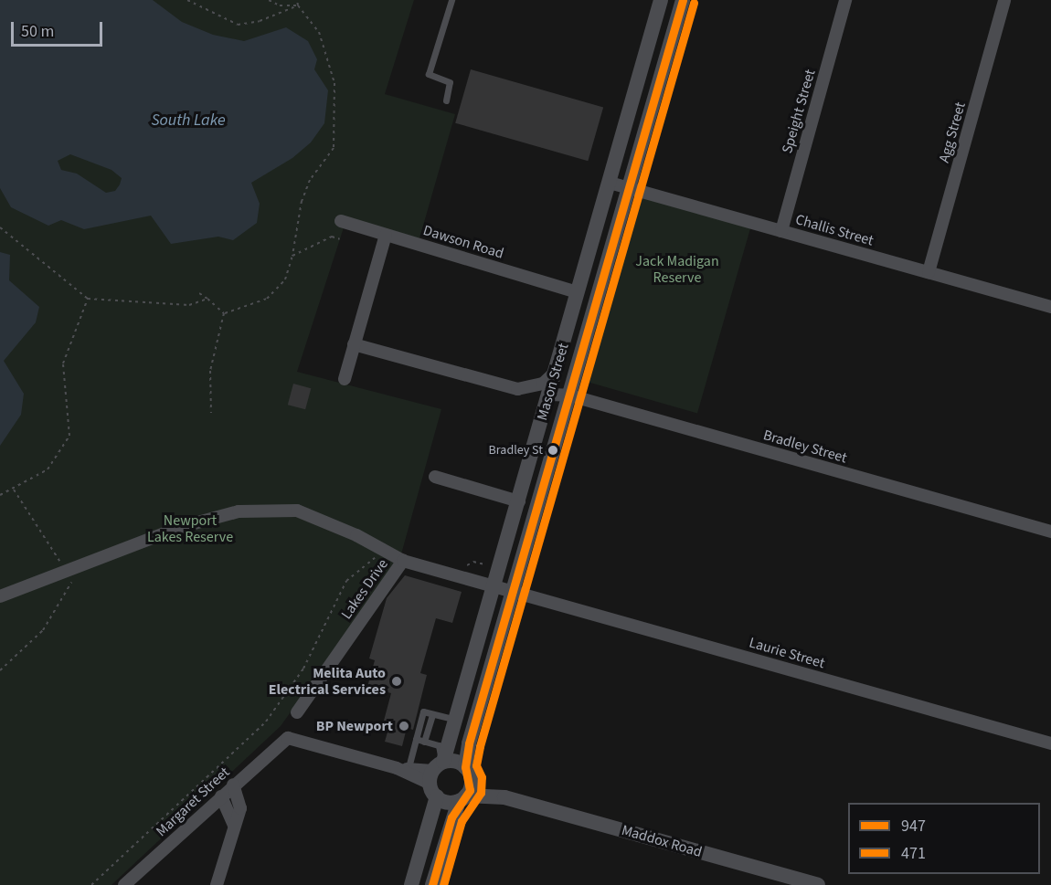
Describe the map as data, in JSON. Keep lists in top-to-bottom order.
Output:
{
  "streets": {
    "street": [
      "Speight Street",
      "Agg Street",
      "Challis Street",
      "Dawson Road",
      "Mason Street",
      "Bradley Street",
      "Lakes Drive",
      "Laurie Street",
      "Margaret Street",
      "Maddox Road"
    ]
  },
  "crossings": [
    ["Speight Street", "Challis Street"],
    ["Agg Street", "Challis Street"],
    ["Challis Street", "Mason Street"],
    ["Dawson Road", "Mason Street"],
    ["Mason Street", "Bradley Street"],
    ["Mason Street", "Lakes Drive"],
    ["Mason Street", "Laurie Street"],
    ["Mason Street", "Maddox Road"],
    ["Lakes Drive", "Laurie Street"]
  ],
  "water": ["South Lake"],
  "parks": ["Jack Madigan Reserve", "Newport Lakes Reserve"],
  "places": ["Bradley St", "Melita Auto Electrical Services", "BP Newport"],
  "lines": ["transit line 947", "transit line 471"],
  "legend": ["947", "471"],
  "scale_bar": "50 m"
}
